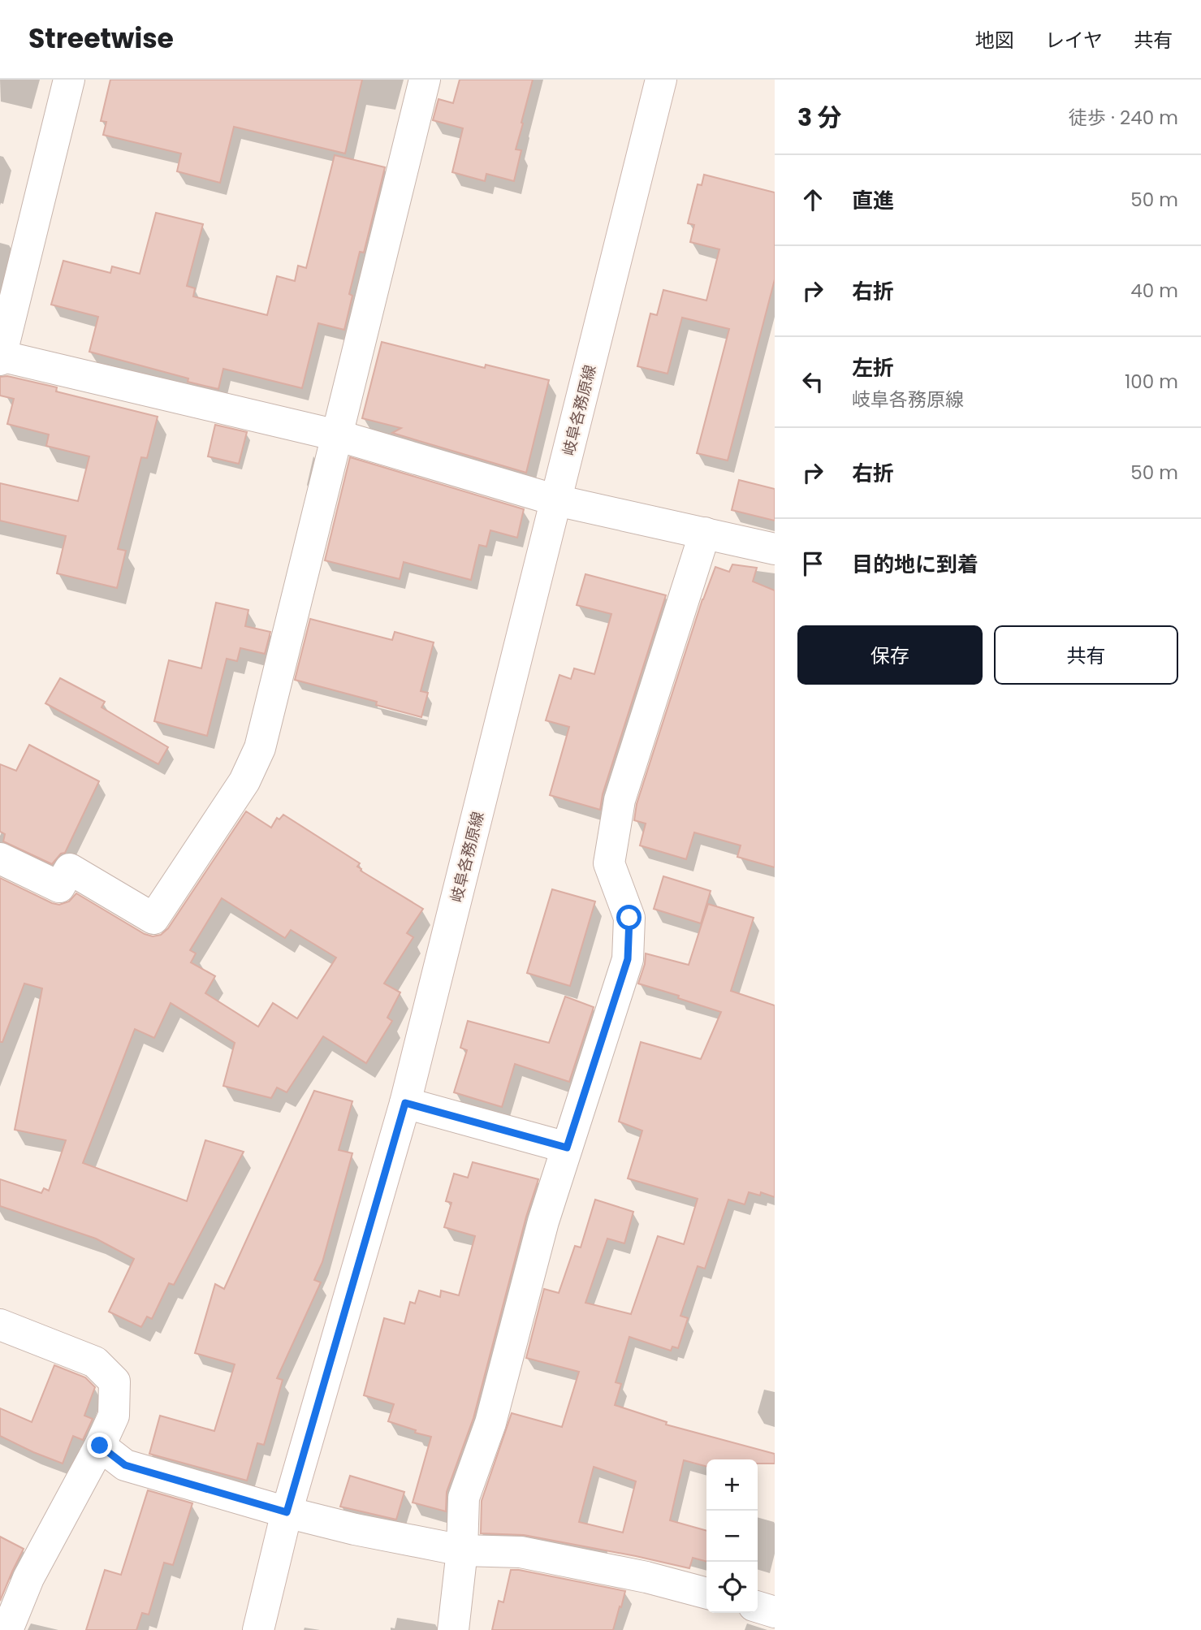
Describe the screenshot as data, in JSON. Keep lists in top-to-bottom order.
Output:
{
  "streets": {
    "street": ["岐阜各務原線"]
  },
  "page": {
    "header": "Streetwise",
    "nav": ["地図", "レイヤ", "共有"],
    "heading": ["3 分", "徒歩 · 240 m"],
    "list": [
      ["直進", "50 m"],
      ["右折", "40 m"],
      ["左折", "岐阜各務原線", "100 m"],
      ["右折", "50 m"],
      "目的地に到着"
    ],
    "buttons": ["保存", "共有"],
    "map_buttons": ["+", "−"]
  }
}
